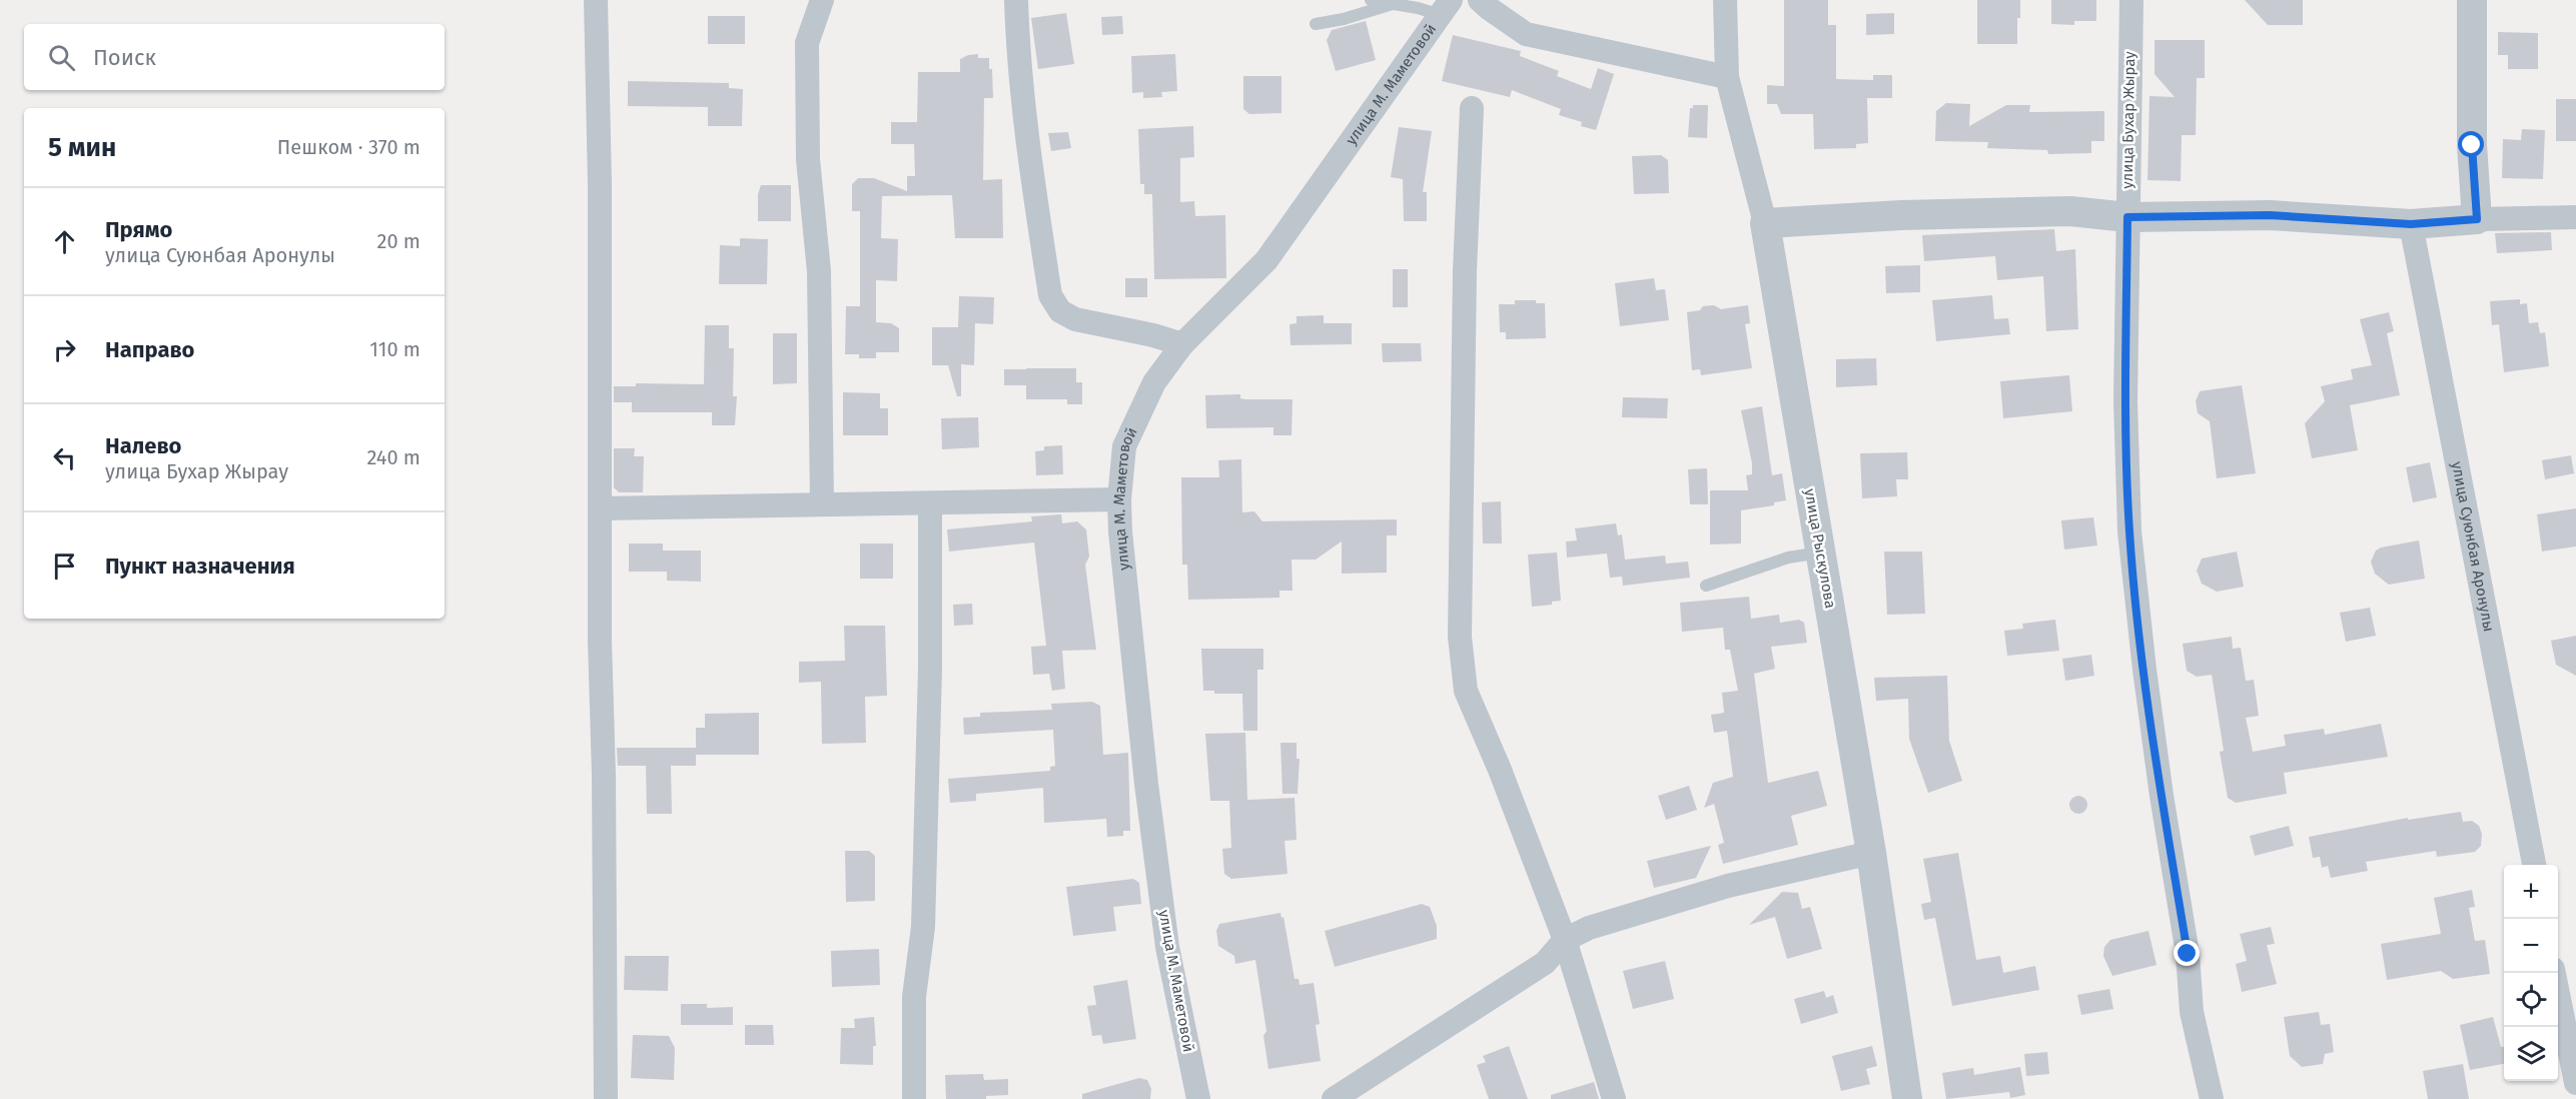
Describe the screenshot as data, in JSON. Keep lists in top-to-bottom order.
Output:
{
  "streets": {
    "street": [
      "улица М. Маметовой",
      "улица Бухар Жырау",
      "улица Суюнбая Аронулы",
      "улица Рыскулова"
    ]
  },
  "page": {
    "search": "Поиск",
    "heading": ["5 мин", "Пешком · 370 m"],
    "list": [
      ["Прямо", "улица Суюнбая Аронулы", "20 m"],
      ["Направо", "110 m"],
      ["Налево", "улица Бухар Жырау", "240 m"],
      "Пункт назначения"
    ],
    "map_buttons": ["+", "−"]
  }
}
